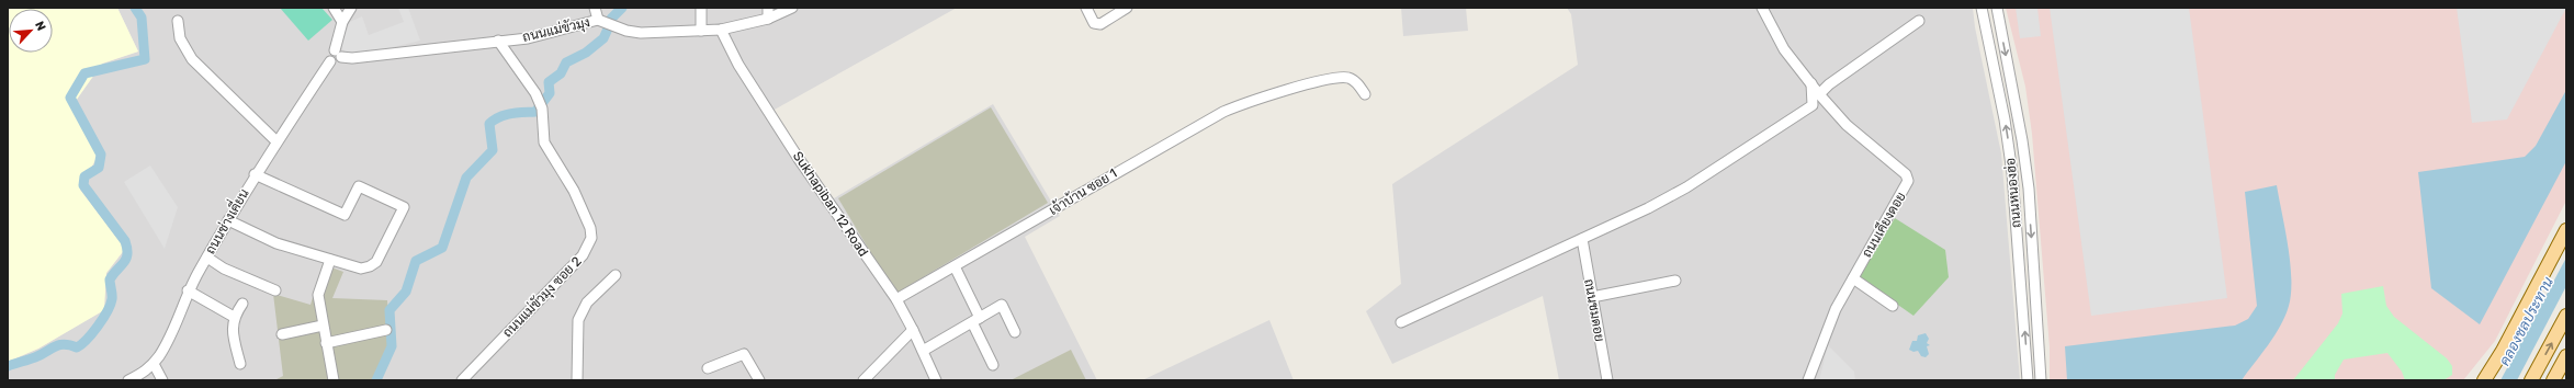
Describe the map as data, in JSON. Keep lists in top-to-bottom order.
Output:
{
  "streets": {
    "street": [
      "ถนนแม่ขัวมุง",
      "เจ้าบ้าน ซอย 1",
      "ถนนหนองฮ่อ",
      "Sukhapiban 12 Road",
      "ถนนช่างเคี่ยน",
      "ถนนเคียงดอย",
      "ถนนแม่ขัวมุง ซอย 2",
      "ถนนชมดอย"
    ]
  },
  "crossings": [
    ["ถนนแม่ขัวมุง", "Sukhapiban 12 Road"],
    ["ถนนแม่ขัวมุง", "ถนนช่างเคี่ยน"],
    ["ถนนแม่ขัวมุง", "ถนนแม่ขัวมุง ซอย 2"],
    ["เจ้าบ้าน ซอย 1", "Sukhapiban 12 Road"]
  ],
  "water": ["คลองชลประทาน"],
  "north": "top right"
}
